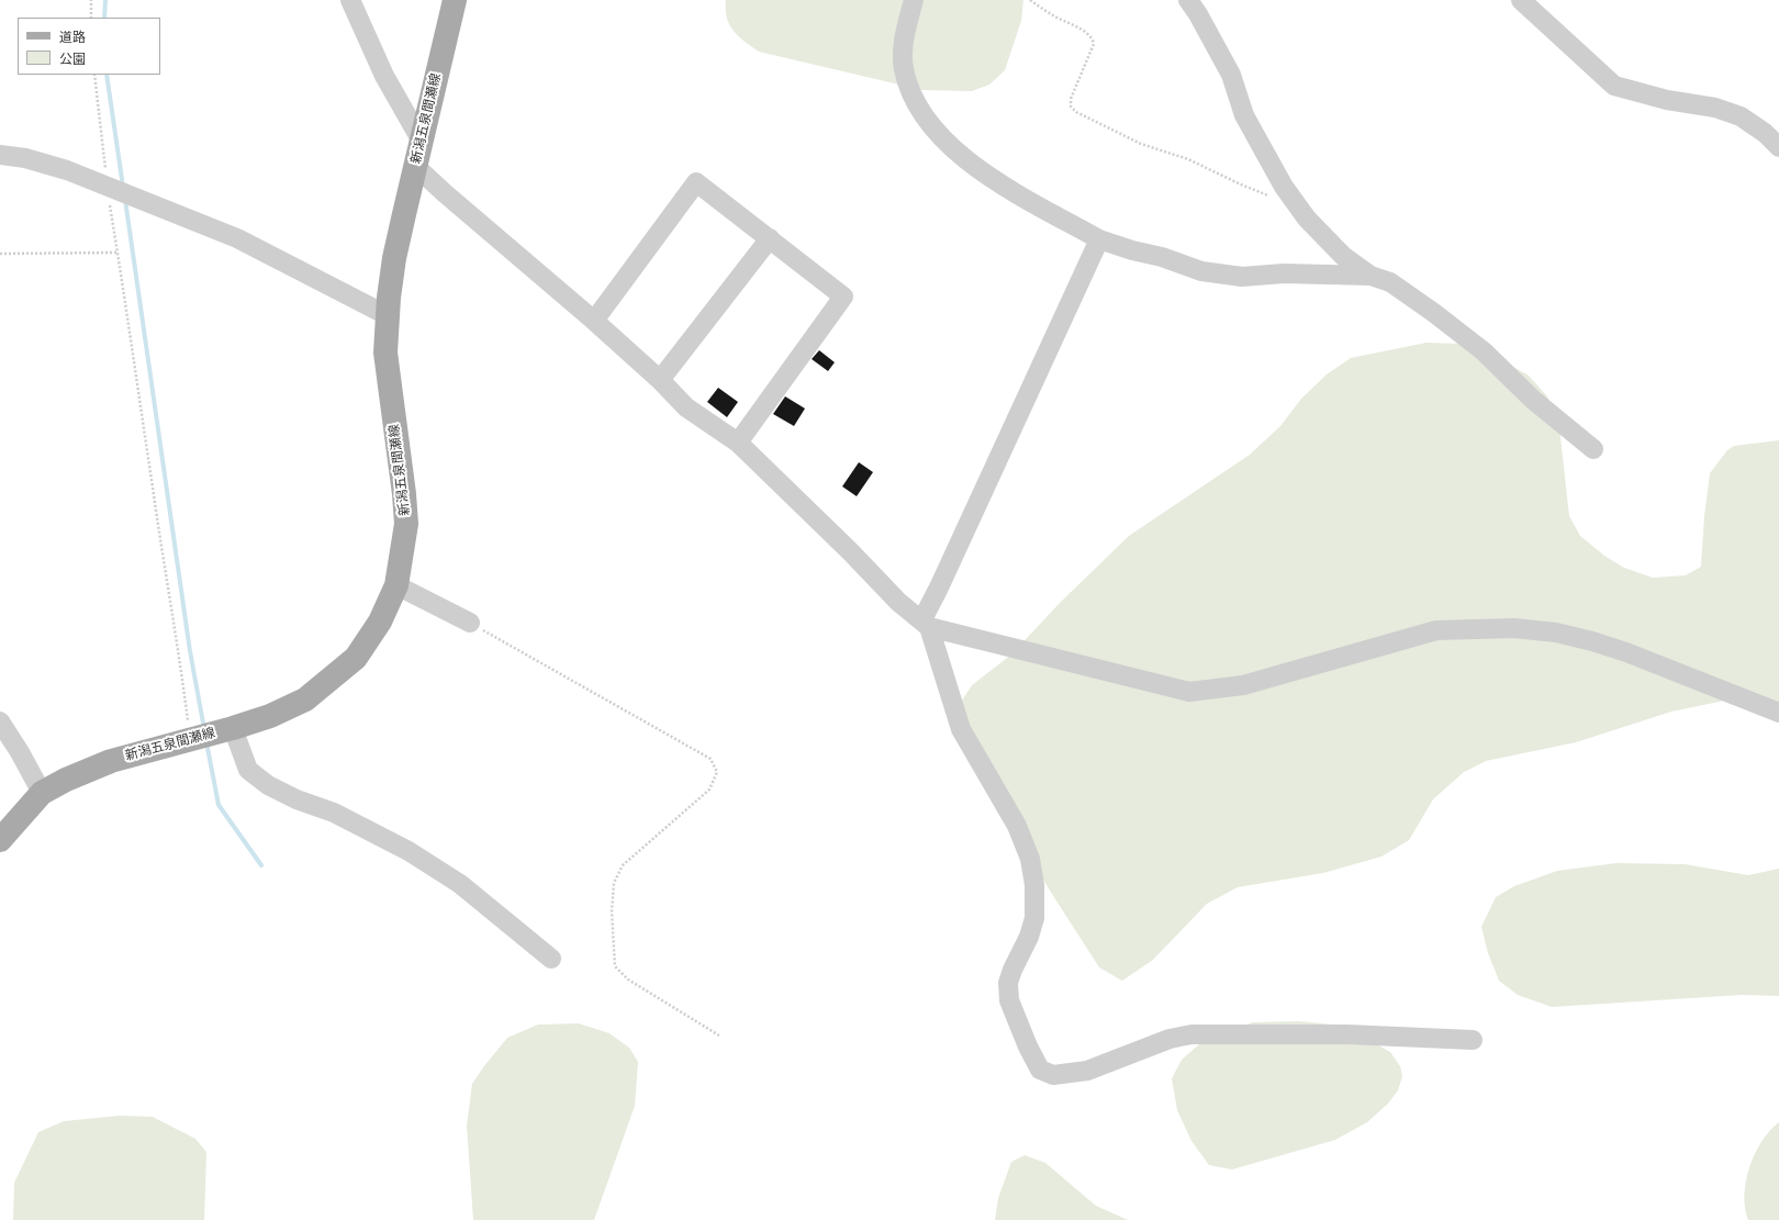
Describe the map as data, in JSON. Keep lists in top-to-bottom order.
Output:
{
  "streets": {
    "main road": ["新潟五泉間瀬線"]
  },
  "legend": ["道路", "公園"]
}
